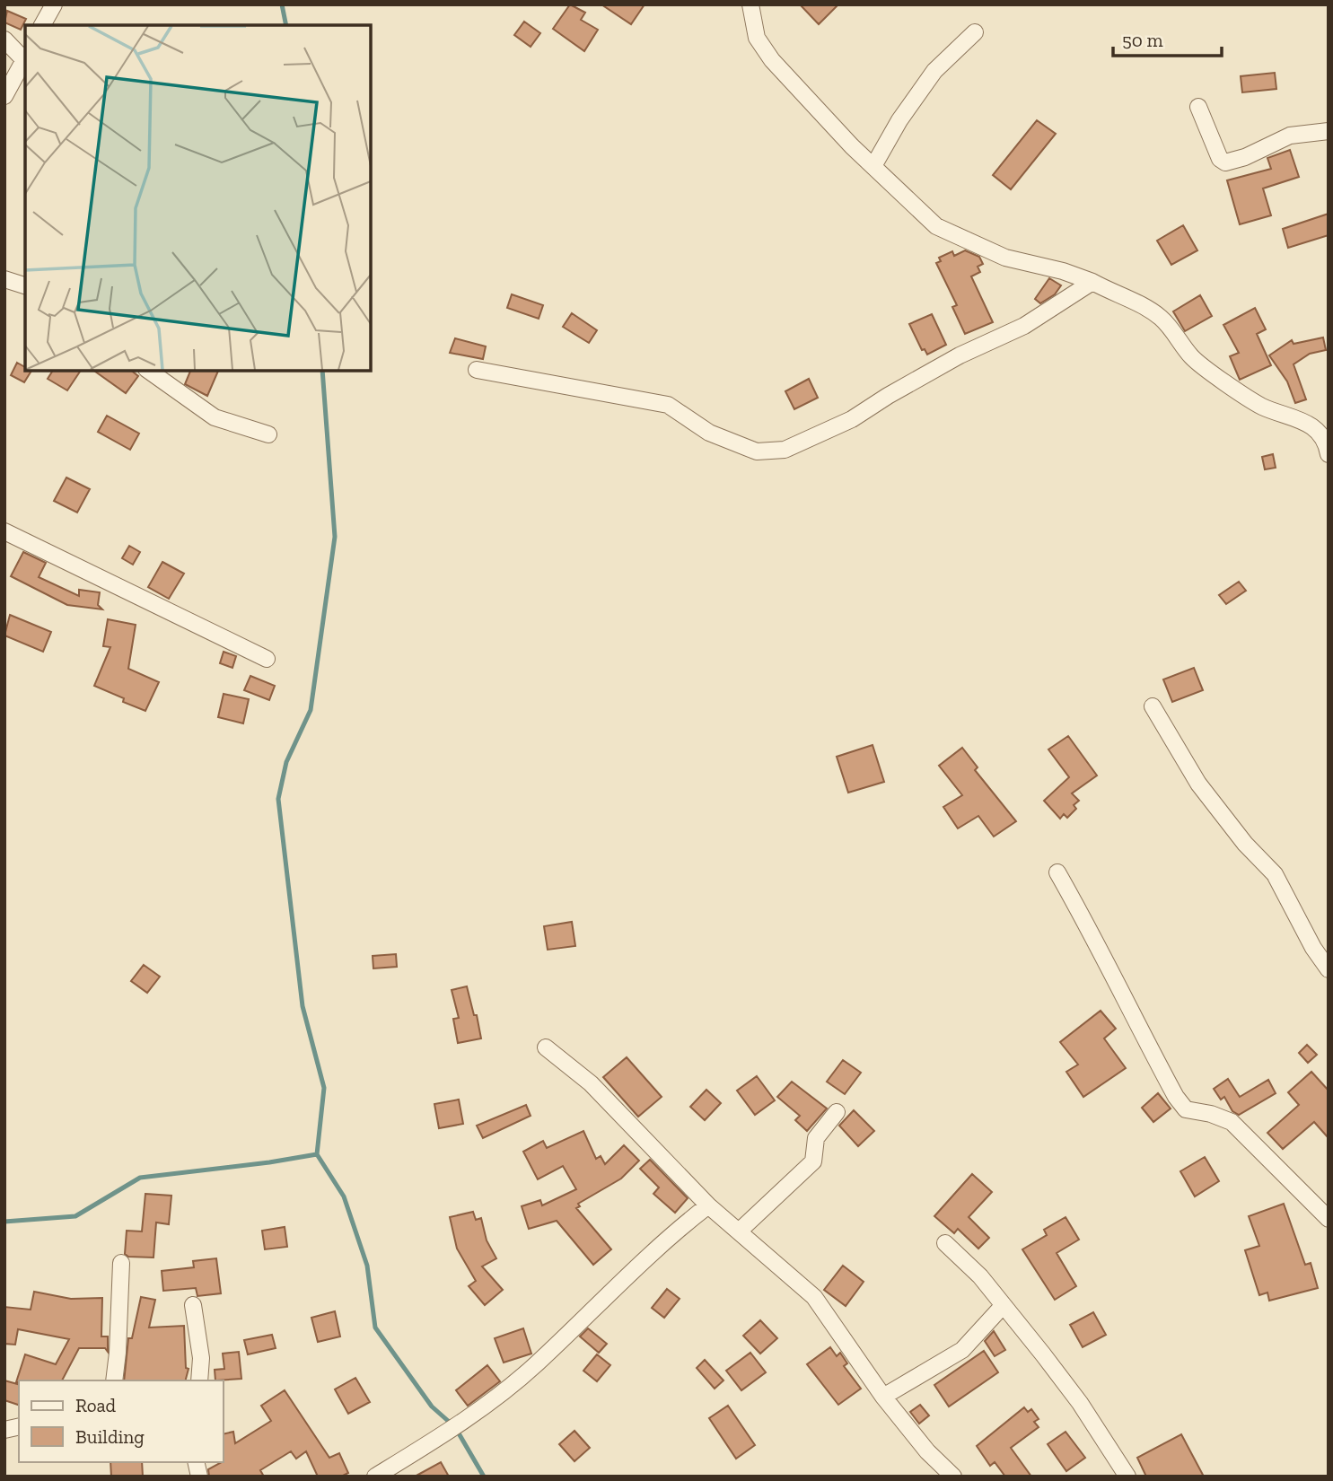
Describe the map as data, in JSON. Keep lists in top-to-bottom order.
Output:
{
  "legend": ["Road", "Building"],
  "scale_bar": "50 m"
}
